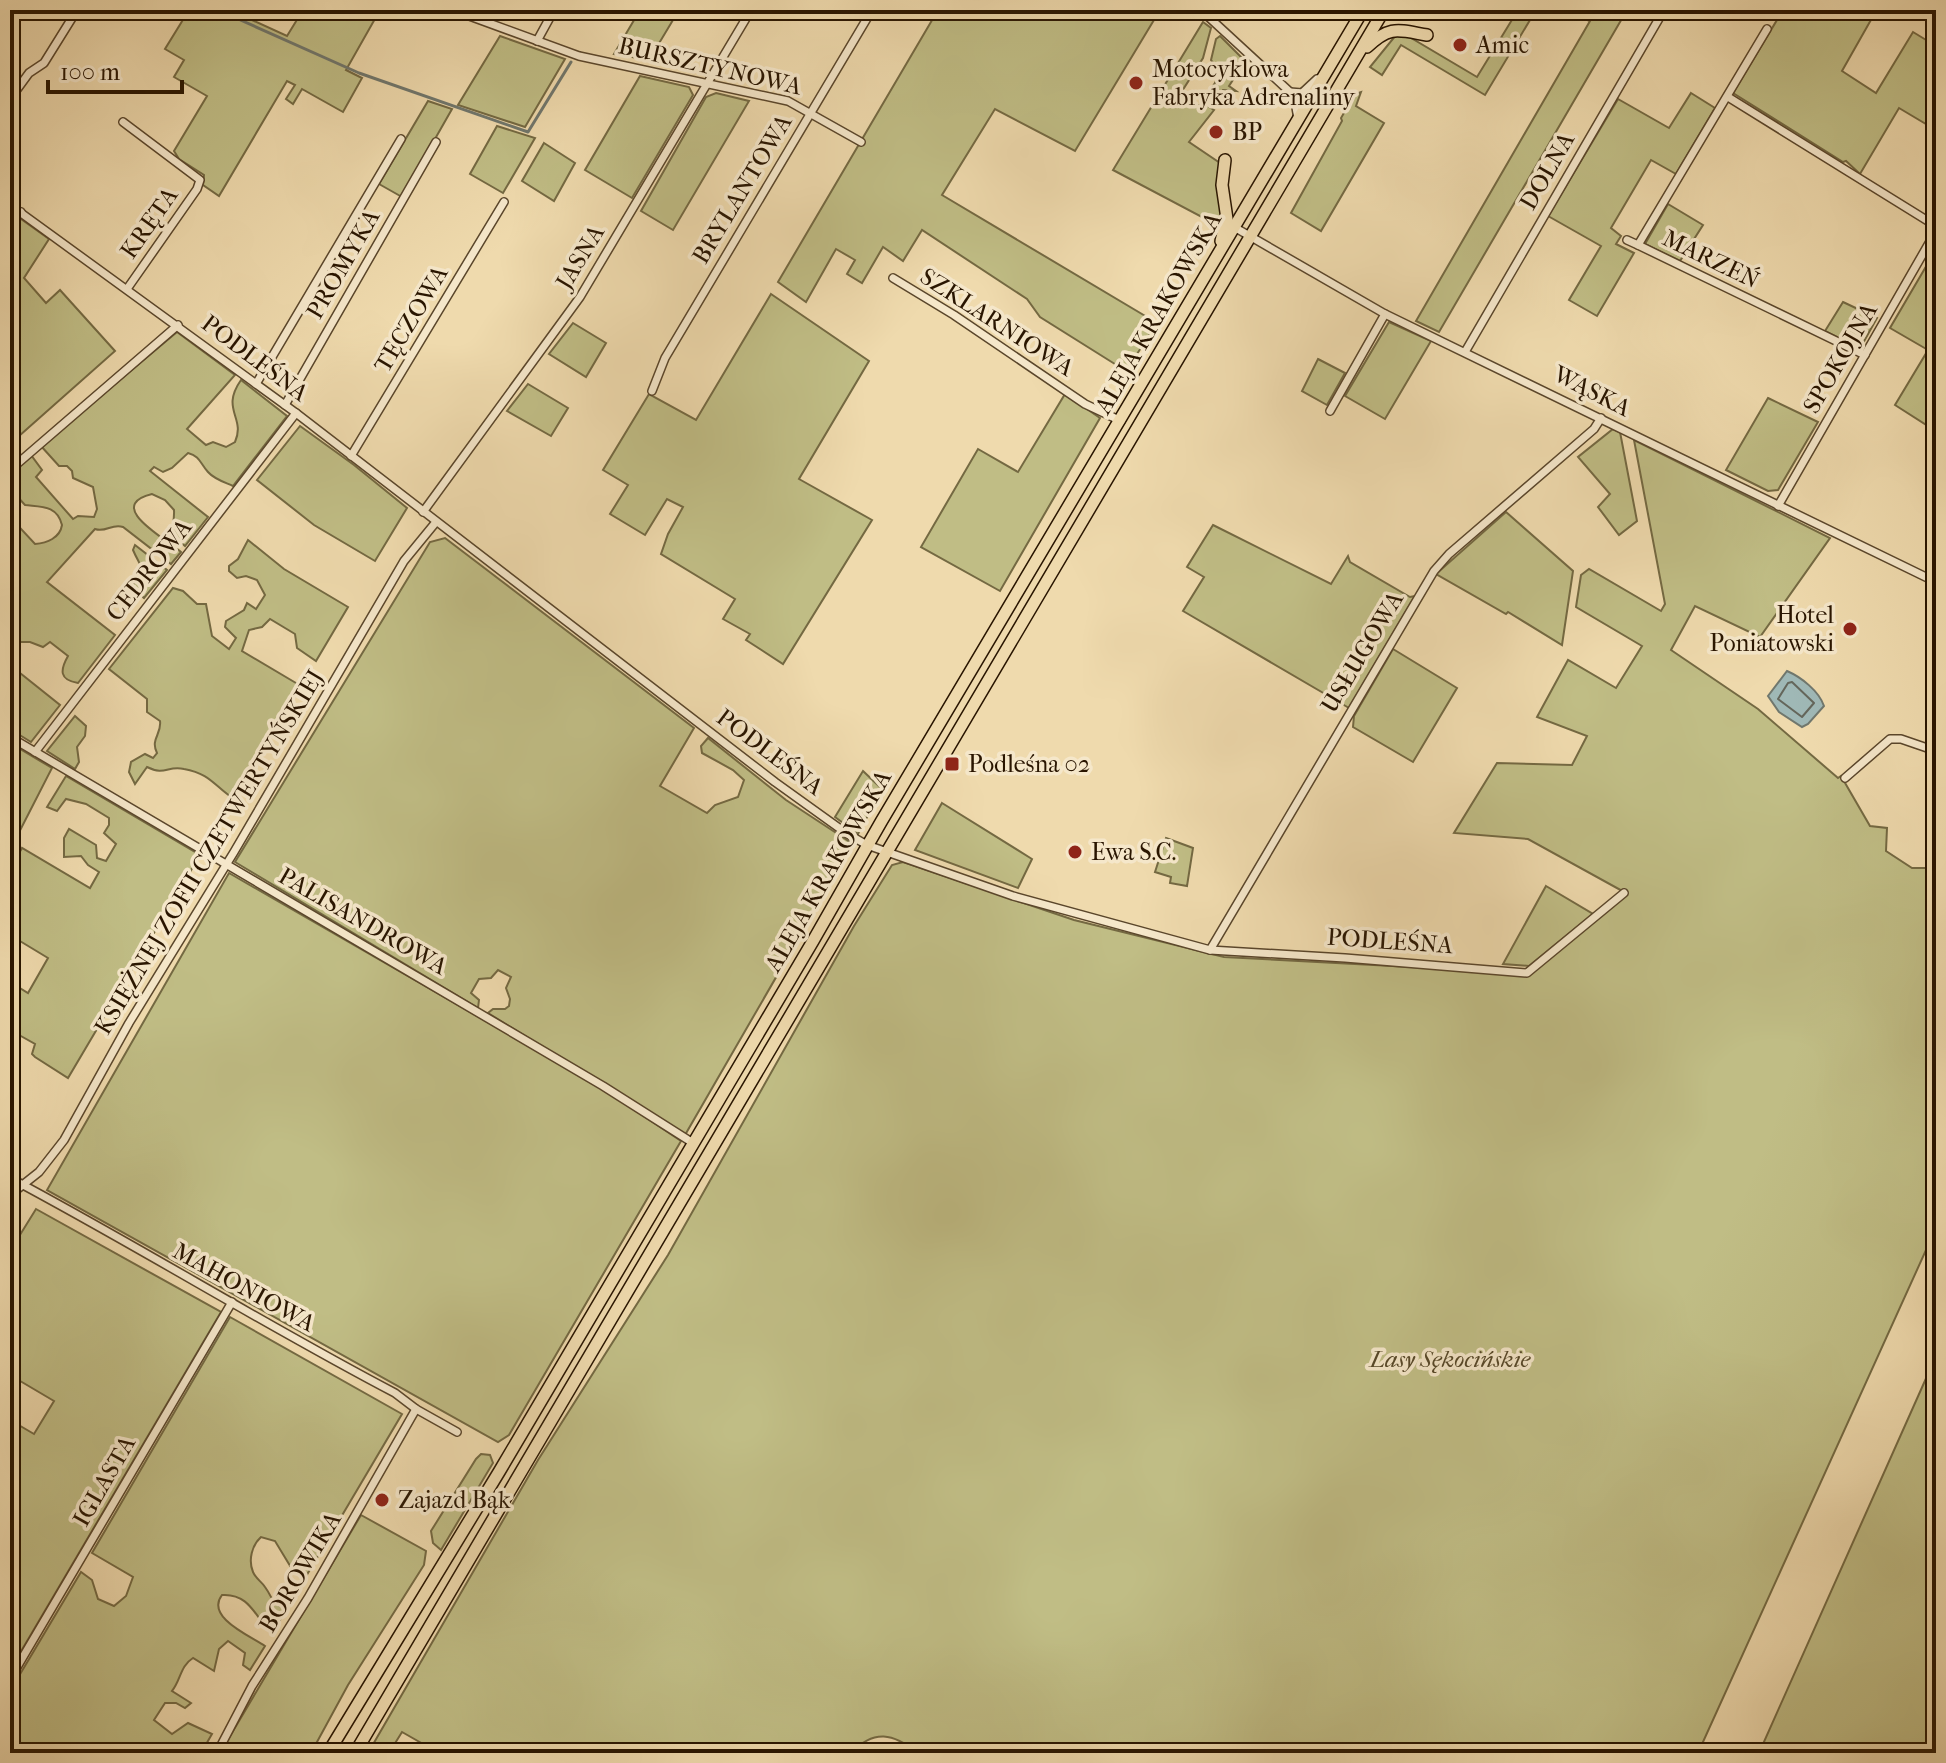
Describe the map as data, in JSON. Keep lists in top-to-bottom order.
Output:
{
  "streets": {
    "main road": ["ALEJA KRAKOWSKA"],
    "street": [
      "BURSZTYNOWA",
      "DOLNA",
      "BRYLANTOWA",
      "KRĘTA",
      "JASNA",
      "MARZEŃ",
      "PROMYKA",
      "TĘCZOWA",
      "SZKLARNIOWA",
      "PODLEŚNA",
      "SPOKOJNA",
      "WĄSKA",
      "CEDROWA",
      "USŁUGOWA",
      "KSIĘŻNEJ ZOFII CZETWERTYŃSKIEJ",
      "PALISANDROWA",
      "MAHONIOWA",
      "IGLASTA",
      "BOROWIKA"
    ]
  },
  "crossings": [
    ["BURSZTYNOWA", "BRYLANTOWA"],
    ["BURSZTYNOWA", "JASNA"],
    ["DOLNA", "WĄSKA"],
    ["KRĘTA", "PODLEŚNA"],
    ["JASNA", "PODLEŚNA"],
    ["MARZEŃ", "SPOKOJNA"],
    ["PROMYKA", "PODLEŚNA"],
    ["ALEJA KRAKOWSKA", "SZKLARNIOWA"],
    ["ALEJA KRAKOWSKA", "PODLEŚNA"],
    ["ALEJA KRAKOWSKA", "WĄSKA"],
    ["ALEJA KRAKOWSKA", "PALISANDROWA"],
    ["TĘCZOWA", "PODLEŚNA"],
    ["PODLEŚNA", "CEDROWA"],
    ["PODLEŚNA", "USŁUGOWA"],
    ["PODLEŚNA", "KSIĘŻNEJ ZOFII CZETWERTYŃSKIEJ"],
    ["SPOKOJNA", "WĄSKA"],
    ["WĄSKA", "USŁUGOWA"],
    ["CEDROWA", "PALISANDROWA"],
    ["KSIĘŻNEJ ZOFII CZETWERTYŃSKIEJ", "PALISANDROWA"],
    ["KSIĘŻNEJ ZOFII CZETWERTYŃSKIEJ", "MAHONIOWA"],
    ["MAHONIOWA", "IGLASTA"],
    ["MAHONIOWA", "BOROWIKA"]
  ],
  "parks": ["Lasy Sękocińskie"],
  "places": {
    "other": [
      "Amic",
      "Motocyklowa Fabryka Adrenaliny",
      "BP",
      "Hotel Poniatowski",
      "Ewa S.C.",
      "Zajazd Bąk"
    ],
    "transit": ["Podleśna 02"]
  },
  "scale_bar": "100 m"
}
